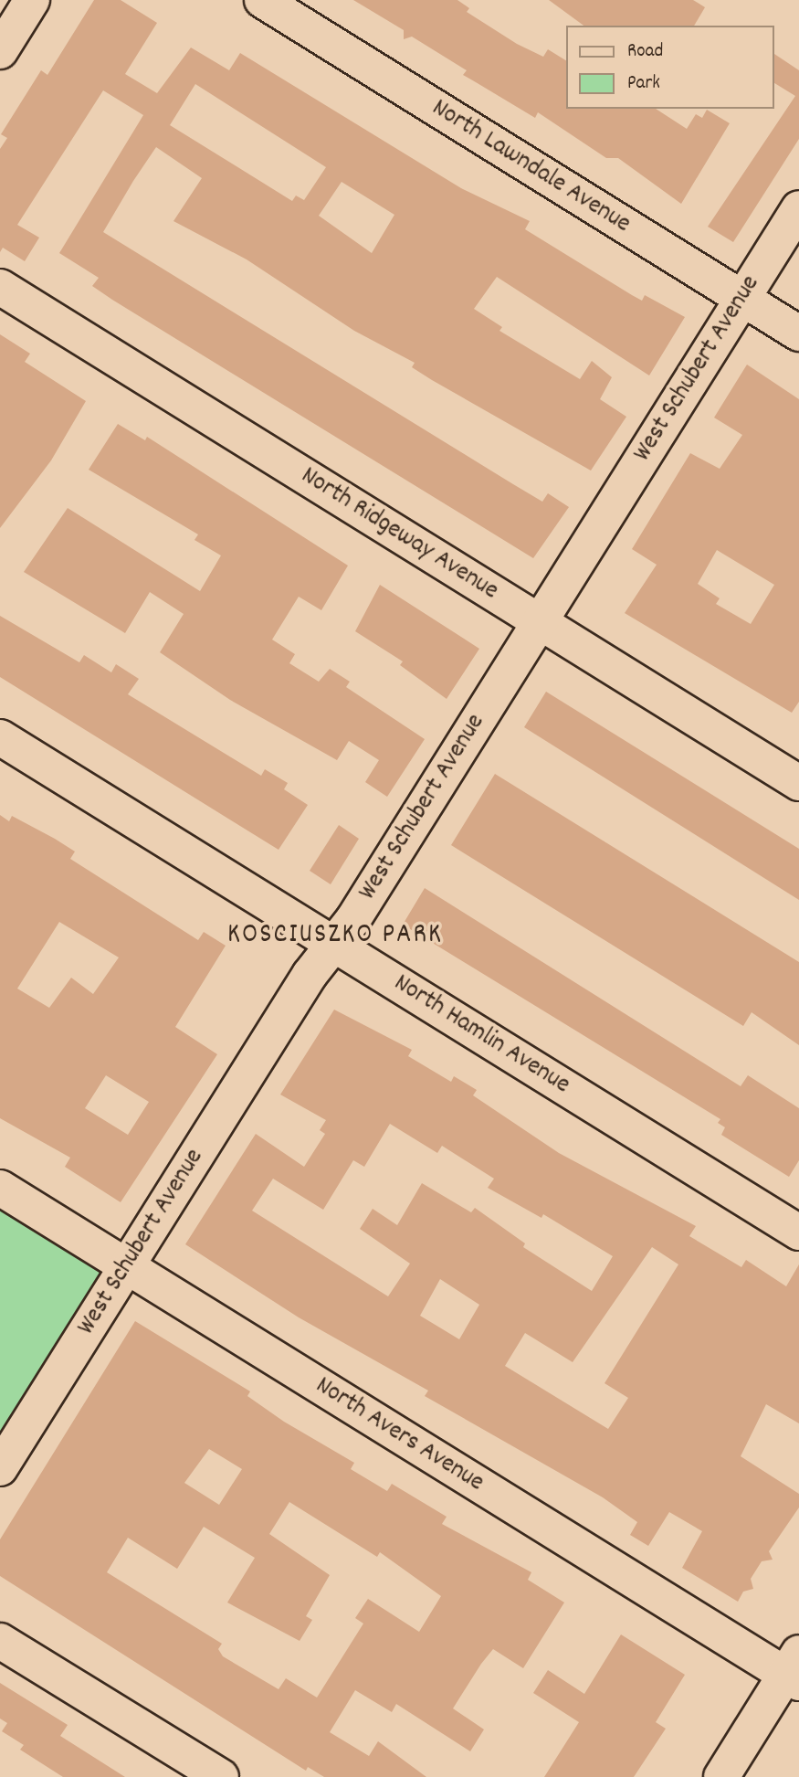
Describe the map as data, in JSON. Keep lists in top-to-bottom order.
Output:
{
  "streets": {
    "street": [
      "North Lawndale Avenue",
      "West Schubert Avenue",
      "North Ridgeway Avenue",
      "North Hamlin Avenue",
      "North Avers Avenue"
    ]
  },
  "crossings": [
    ["North Lawndale Avenue", "West Schubert Avenue"],
    ["West Schubert Avenue", "North Ridgeway Avenue"],
    ["West Schubert Avenue", "North Hamlin Avenue"],
    ["West Schubert Avenue", "North Avers Avenue"]
  ],
  "districts": ["KOSCIUSZKO PARK"],
  "legend": ["Road", "Park"]
}
